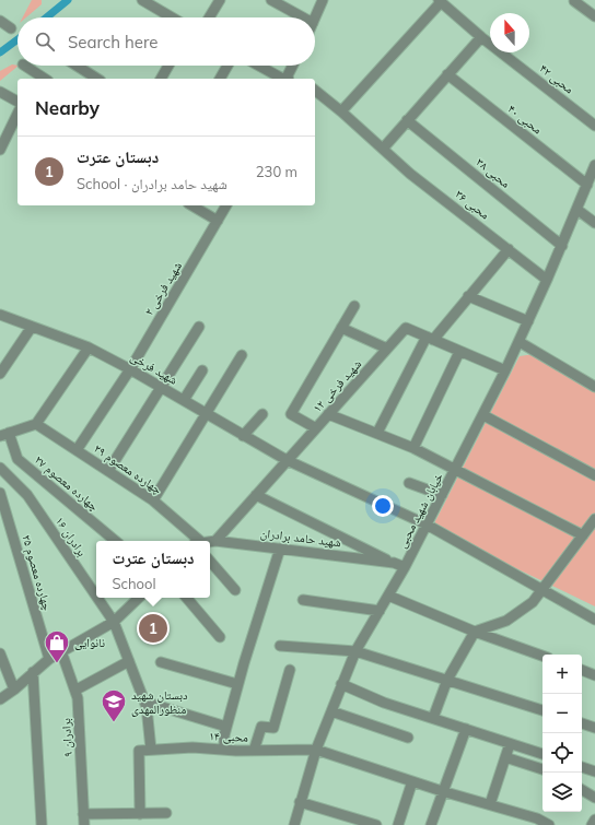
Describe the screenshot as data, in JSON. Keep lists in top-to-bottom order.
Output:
{
  "streets": {
    "street": [
      "محبی ۴۲",
      "محبی ۴۰",
      "محبی ۳۸",
      "محبی ۳۶",
      "شهید فرخی ۲",
      "شهید فرخی",
      "شهید فرخی ۱۲",
      "چهارده معصوم ۲۹",
      "چهارده معصوم ۲۷",
      "خیابان شهید محبی",
      "برادران ۱۶",
      "شهید حامد برادران",
      "چهارده معصوم ۲۵",
      "محبی ۱۴",
      "برادران ۹"
    ]
  },
  "crossings": [
    ["محبی ۴۰", "خیابان شهید محبی"],
    ["محبی ۳۸", "خیابان شهید محبی"],
    ["محبی ۳۶", "خیابان شهید محبی"],
    ["شهید فرخی ۲", "شهید فرخی"],
    ["شهید فرخی ۲", "چهارده معصوم ۲۹"],
    ["شهید فرخی", "شهید فرخی ۱۲"],
    ["شهید فرخی", "خیابان شهید محبی"],
    ["شهید فرخی ۱۲", "شهید حامد برادران"],
    ["خیابان شهید محبی", "شهید حامد برادران"],
    ["خیابان شهید محبی", "محبی ۱۴"],
    ["برادران ۱۶", "محبی ۱۴"]
  ],
  "places": {
    "shop": ["نانوایی"],
    "school or university": ["دبستان شهید منظورالمهدی"]
  },
  "north": "top",
  "page": {
    "search": "Search here",
    "heading": "Nearby",
    "list": [
      {
        "mark": "1",
        "name": "دبستان عترت",
        "note": "School · شهید حامد برادران",
        "value": "230 m"
      }
    ],
    "popup": ["دبستان عترت", "School"],
    "pins": "1",
    "map_buttons": ["+", "−"]
  }
}
